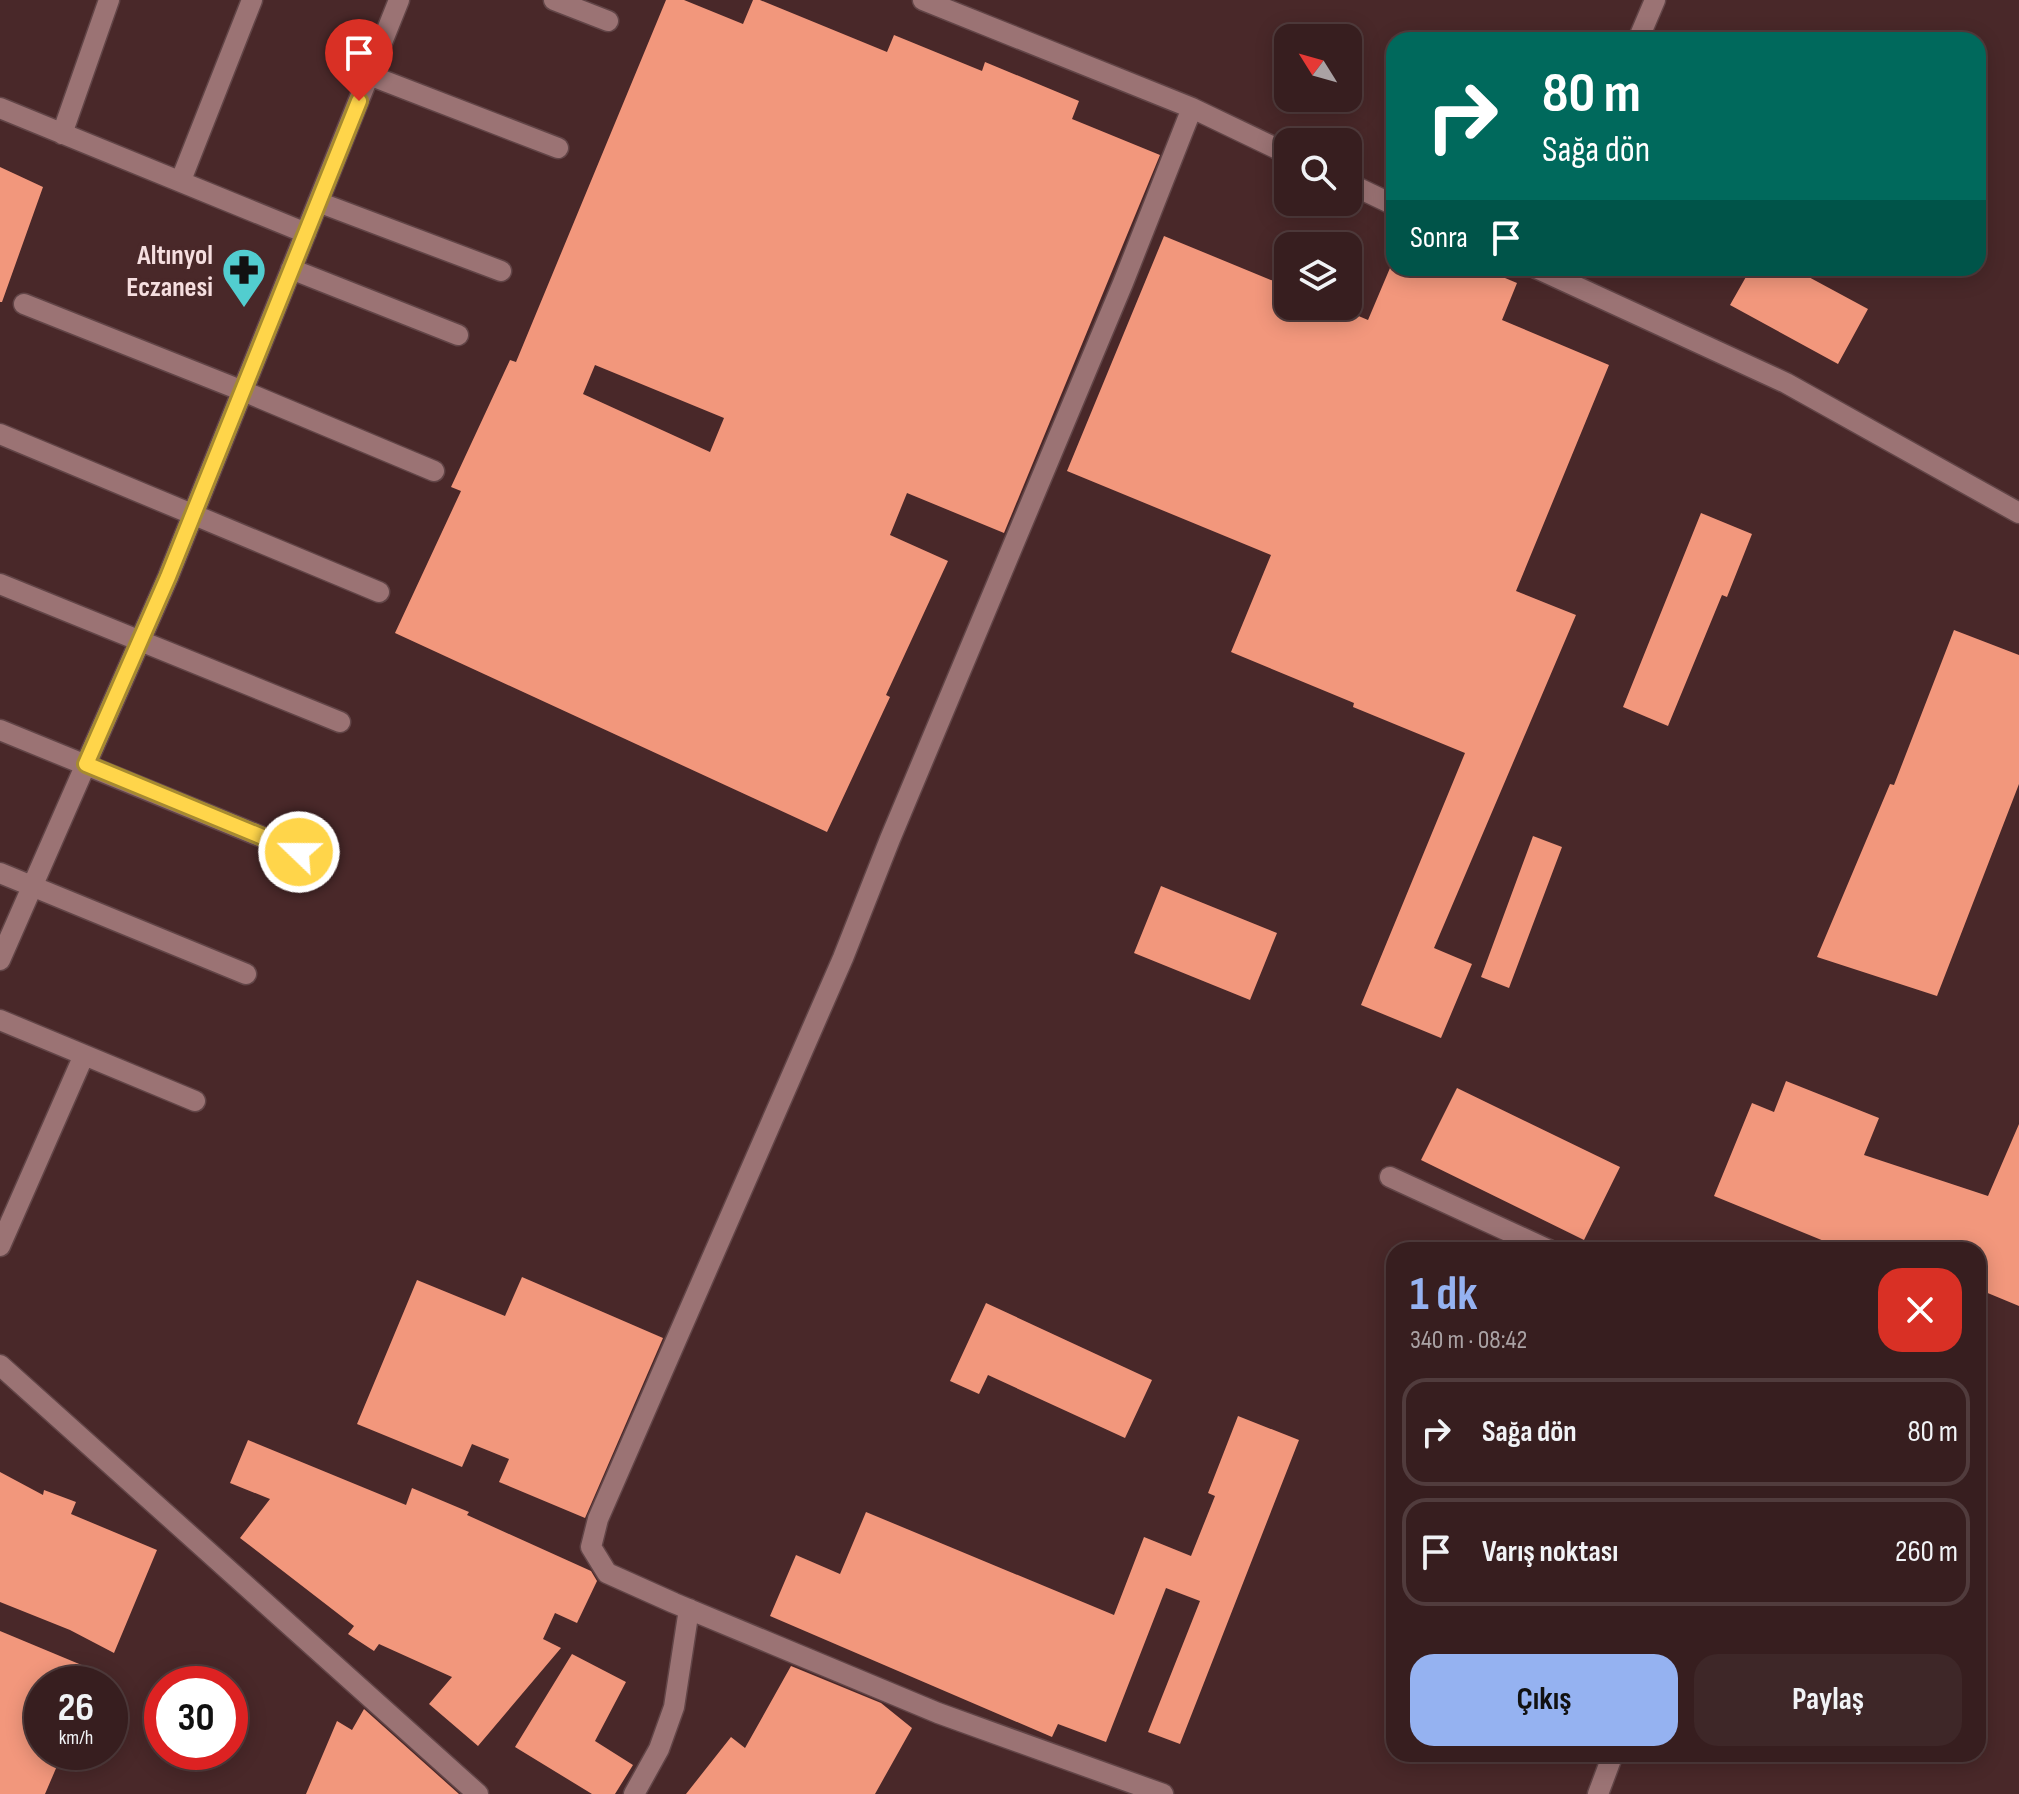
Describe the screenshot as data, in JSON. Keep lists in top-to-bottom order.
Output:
{
  "places": {
    "pharmacy": ["Altınyol Eczanesi"]
  },
  "north": "top left",
  "page": {
    "turn": ["80 m", "Sağa dön"],
    "then": "Sonra",
    "heading": ["1 dk", "340 m · 08:42"],
    "list": [
      {
        "name": "Sağa dön",
        "value": "80 m"
      },
      {
        "name": "Varış noktası",
        "value": "260 m"
      }
    ],
    "buttons": ["Çıkış", "Paylaş"],
    "speed": "26 km/h",
    "limit": "30"
  }
}
